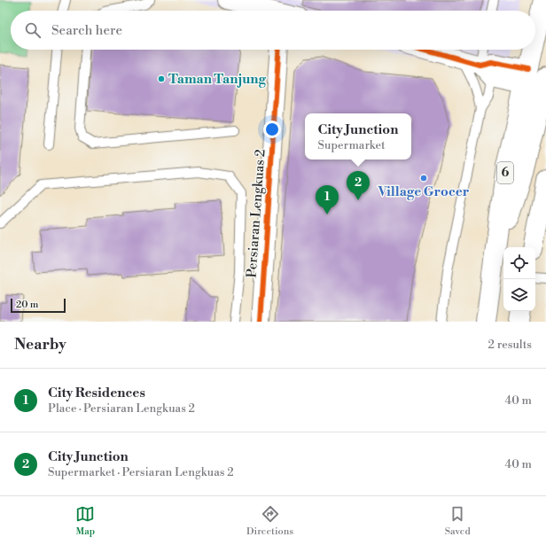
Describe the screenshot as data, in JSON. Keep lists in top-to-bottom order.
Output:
{
  "streets": {
    "main road": ["6"],
    "street": ["Persiaran Lengkuas 2"]
  },
  "places": ["Taman Tanjung", "Village Grocer"],
  "scale_bar": "20 m",
  "page": {
    "search": "Search here",
    "popup": ["City Junction", "Supermarket"],
    "pins": ["2", "1"],
    "scale": "20 m",
    "heading": ["Nearby", "2 results"],
    "list": [
      {
        "mark": "1",
        "name": "City Residences",
        "note": "Place · Persiaran Lengkuas 2",
        "value": "40 m"
      },
      {
        "mark": "2",
        "name": "City Junction",
        "note": "Supermarket · Persiaran Lengkuas 2",
        "value": "40 m"
      }
    ],
    "nav": ["Map", "Directions", "Saved"]
  }
}
